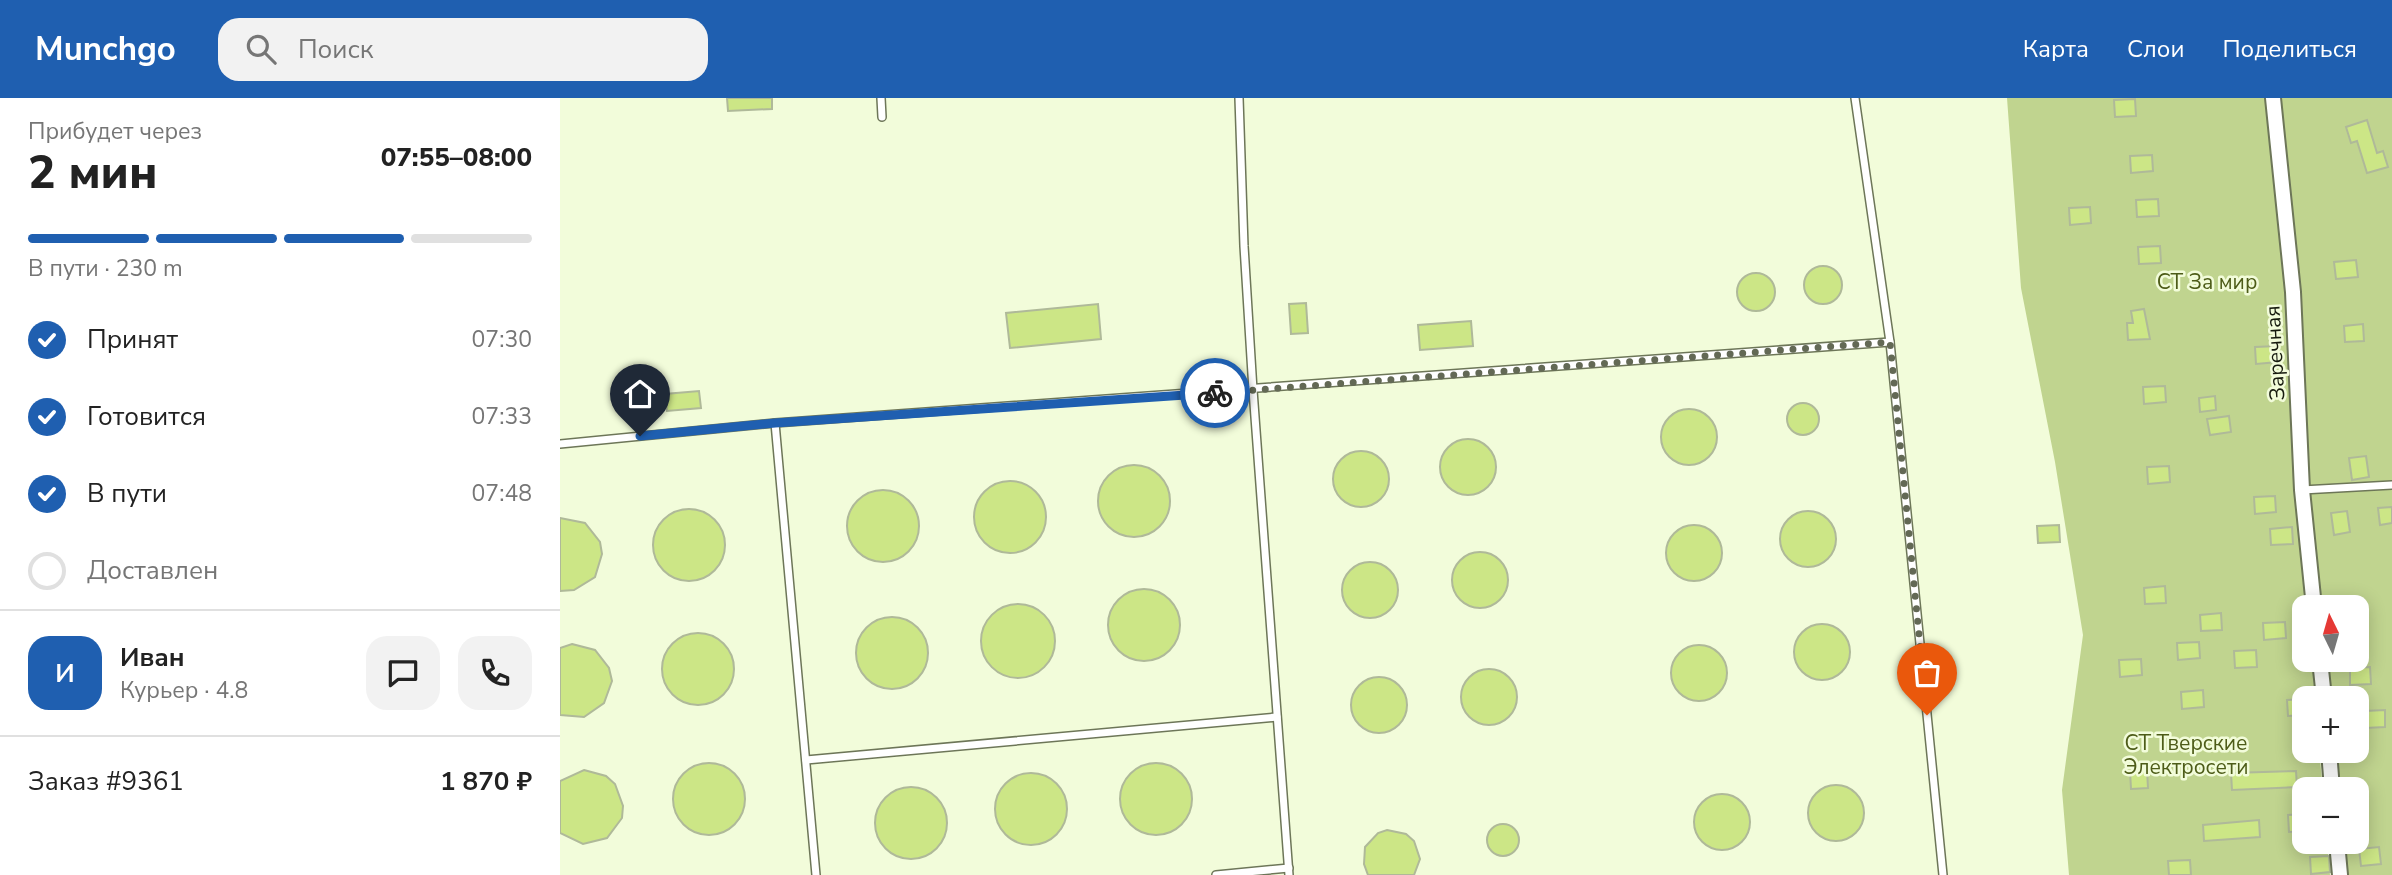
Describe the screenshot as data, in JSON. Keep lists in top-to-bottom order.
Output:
{
  "streets": {
    "street": ["Заречная"]
  },
  "parks": ["СТ За мир", "СТ Тверские Электросети"],
  "north": "top",
  "page": {
    "header": "Munchgo",
    "search": "Поиск",
    "nav": ["Карта", "Слои", "Поделиться"],
    "heading": ["2 мин", "Прибудет через", "07:55–08:00"],
    "panel": [
      "Иван",
      "Курьер · 4.8",
      "Заказ #9361",
      "1 870 ₽"
    ],
    "bar": "В пути · 230 m",
    "list": [
      ["Принят", "07:30"],
      ["Готовится", "07:33"],
      ["В пути", "07:48"],
      "Доставлен"
    ],
    "map_buttons": ["+", "−"],
    "round": "И"
  }
}
